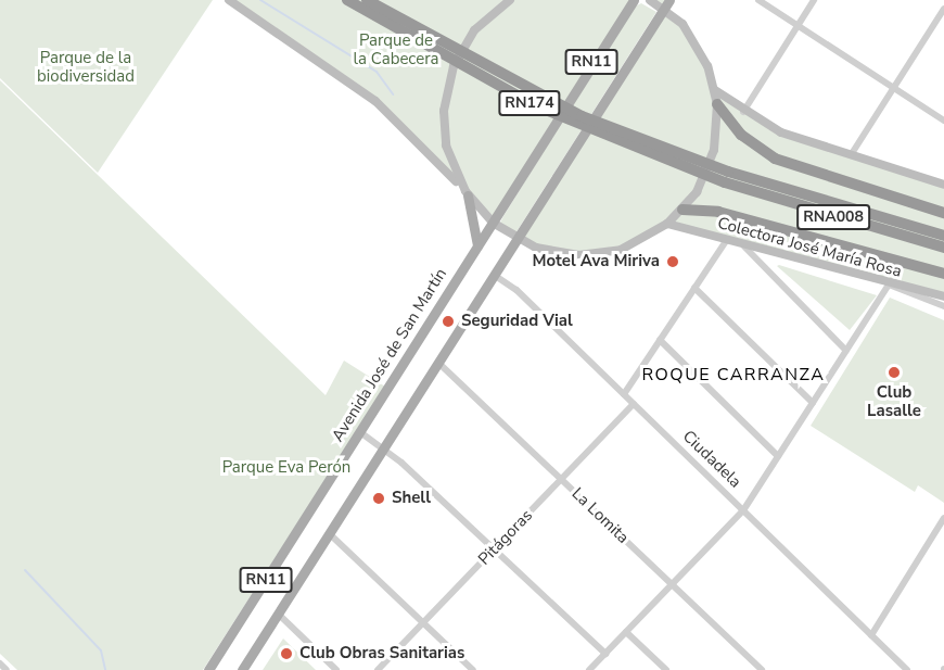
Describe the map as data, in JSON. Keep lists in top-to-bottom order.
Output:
{
  "streets": {
    "highway": ["RN174", "RNA008"],
    "main road": ["RN11", "Colectora José María Rosa", "Avenida José de San Martín"],
    "street": ["Ciudadela", "La Lomita", "Pitágoras"]
  },
  "crossings": [
    ["RN11", "Avenida José de San Martín"],
    ["RN11", "Ciudadela"],
    ["RN11", "La Lomita"],
    ["RN174", "RNA008"],
    ["Ciudadela", "Pitágoras"],
    ["La Lomita", "Pitágoras"]
  ],
  "districts": ["ROQUE CARRANZA"],
  "parks": ["Parque de la Cabecera", "Parque de la biodiversidad", "Parque Eva Perón"],
  "places": [
    "Motel Ava Miriva",
    "Seguridad Vial",
    "Club Lasalle",
    "Shell",
    "Club Obras Sanitarias"
  ]
}
